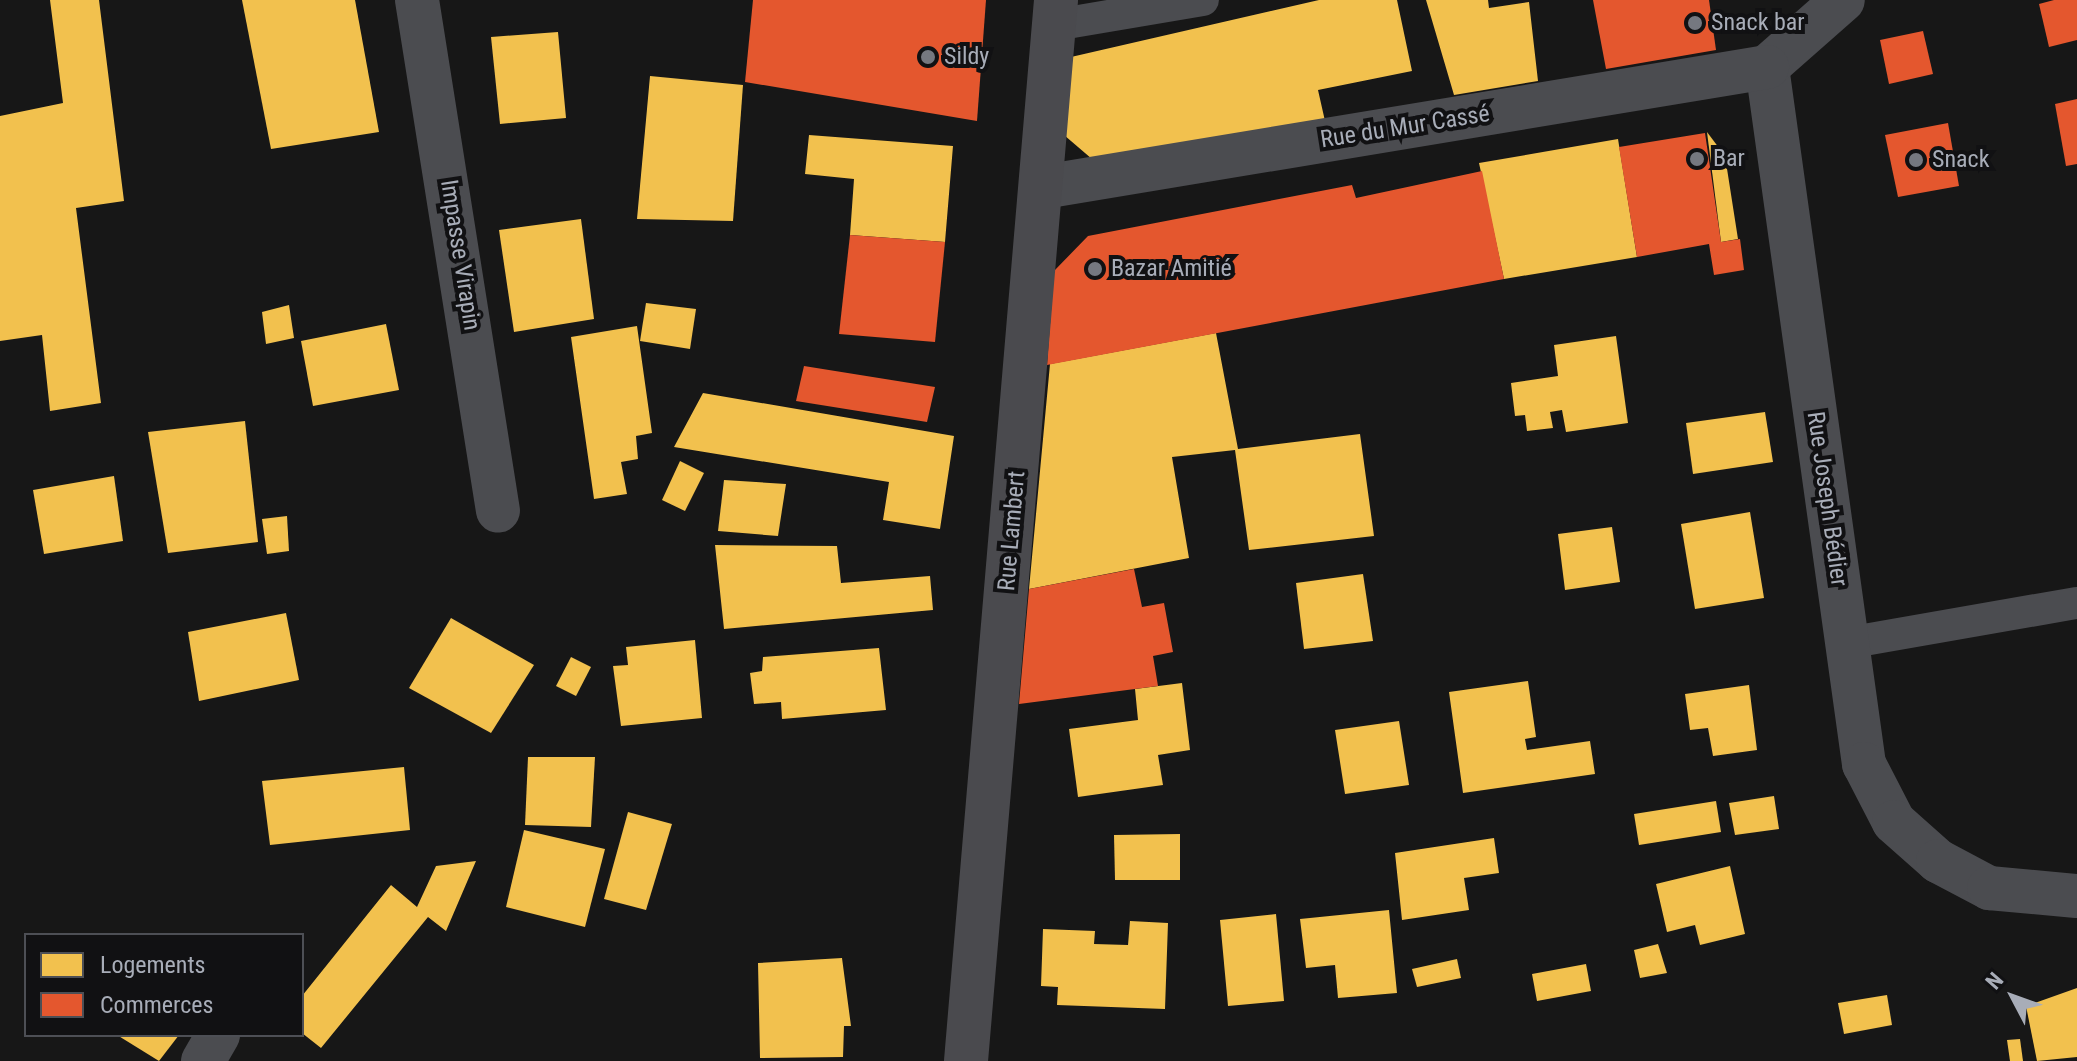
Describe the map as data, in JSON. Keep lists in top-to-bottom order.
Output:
{
  "streets": {
    "street": [
      "Rue du Mur Cassé",
      "Impasse Virapin",
      "Rue Joseph Bédier",
      "Rue Lambert"
    ]
  },
  "crossings": [
    ["Rue du Mur Cassé", "Rue Joseph Bédier"],
    ["Rue du Mur Cassé", "Rue Lambert"]
  ],
  "places": [
    "Snack bar",
    "Sildy",
    "Bar",
    "Snack",
    "Bazar Amitié"
  ],
  "legend": ["Logements", "Commerces"],
  "north": "top left"
}
